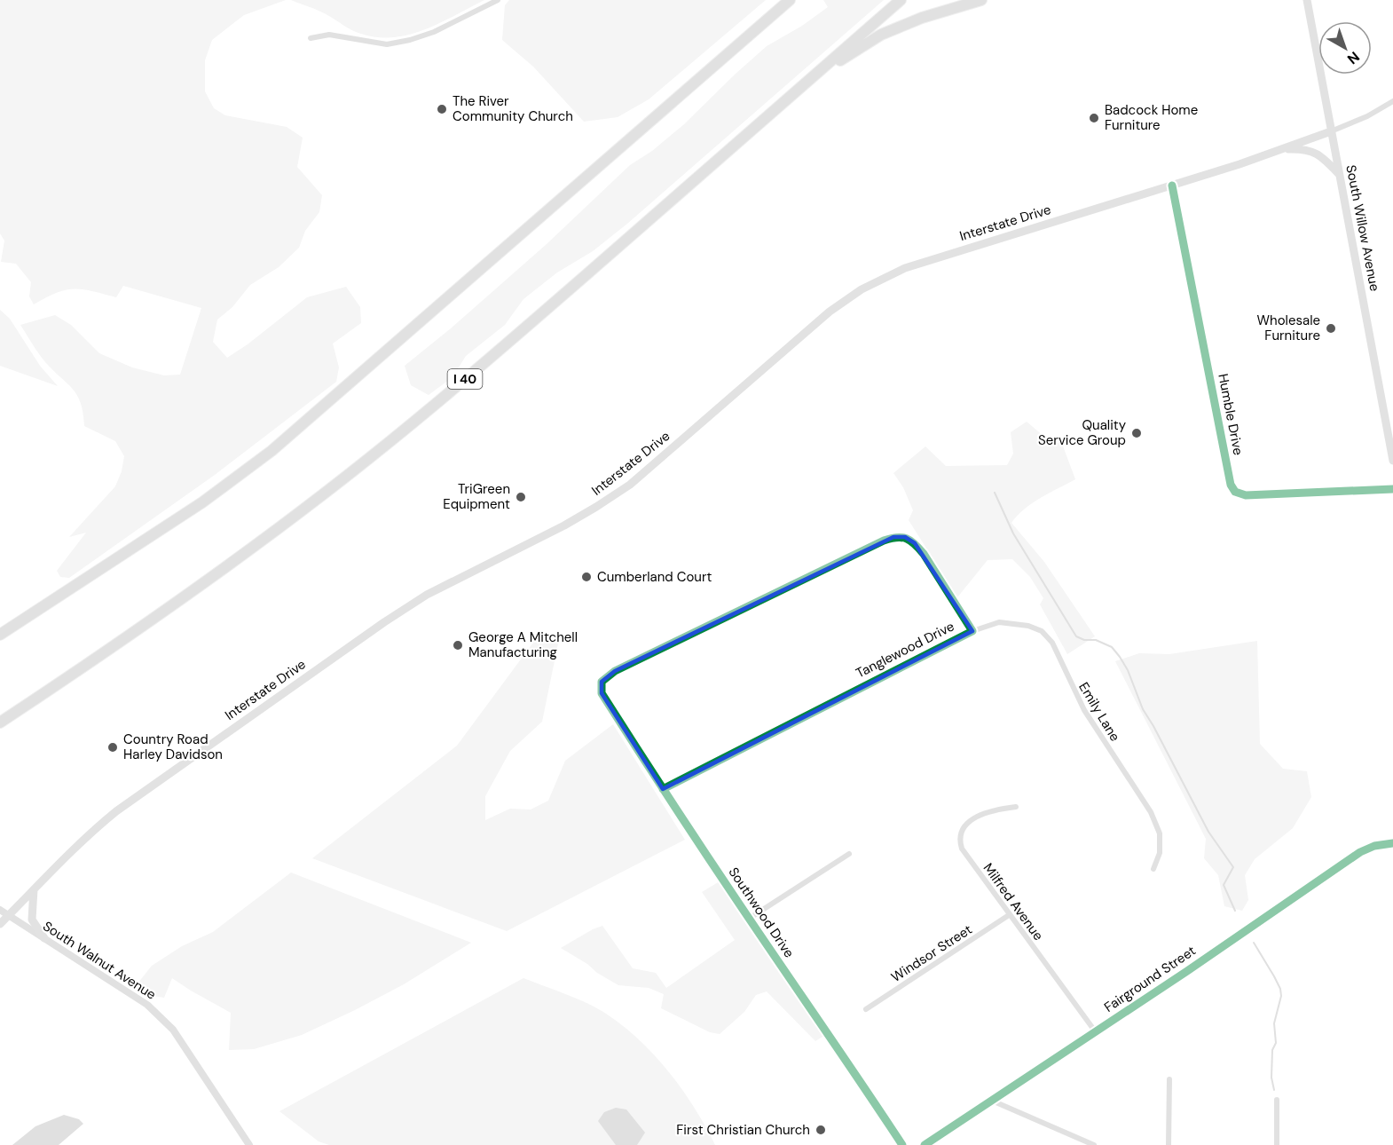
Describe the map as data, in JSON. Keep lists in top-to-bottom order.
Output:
{
  "streets": {
    "highway": ["I 40"],
    "main road": ["Interstate Drive", "South Willow Avenue"],
    "street": [
      "Humble Drive",
      "Tanglewood Drive",
      "Emily Lane",
      "Milfred Avenue",
      "Southwood Drive",
      "Windsor Street",
      "South Walnut Avenue",
      "Fairground Street"
    ]
  },
  "crossings": [
    ["Interstate Drive", "South Willow Avenue"],
    ["Interstate Drive", "Humble Drive"],
    ["Interstate Drive", "South Walnut Avenue"],
    ["Tanglewood Drive", "Emily Lane"],
    ["Tanglewood Drive", "Southwood Drive"],
    ["Milfred Avenue", "Windsor Street"],
    ["Milfred Avenue", "Fairground Street"]
  ],
  "places": [
    "The River Community Church",
    "Badcock Home Furniture",
    "Wholesale Furniture",
    "Quality Service Group",
    "TriGreen Equipment",
    "Cumberland Court",
    "George A Mitchell Manufacturing",
    "Country Road Harley Davidson",
    "First Christian Church"
  ],
  "north": "bottom right"
}
